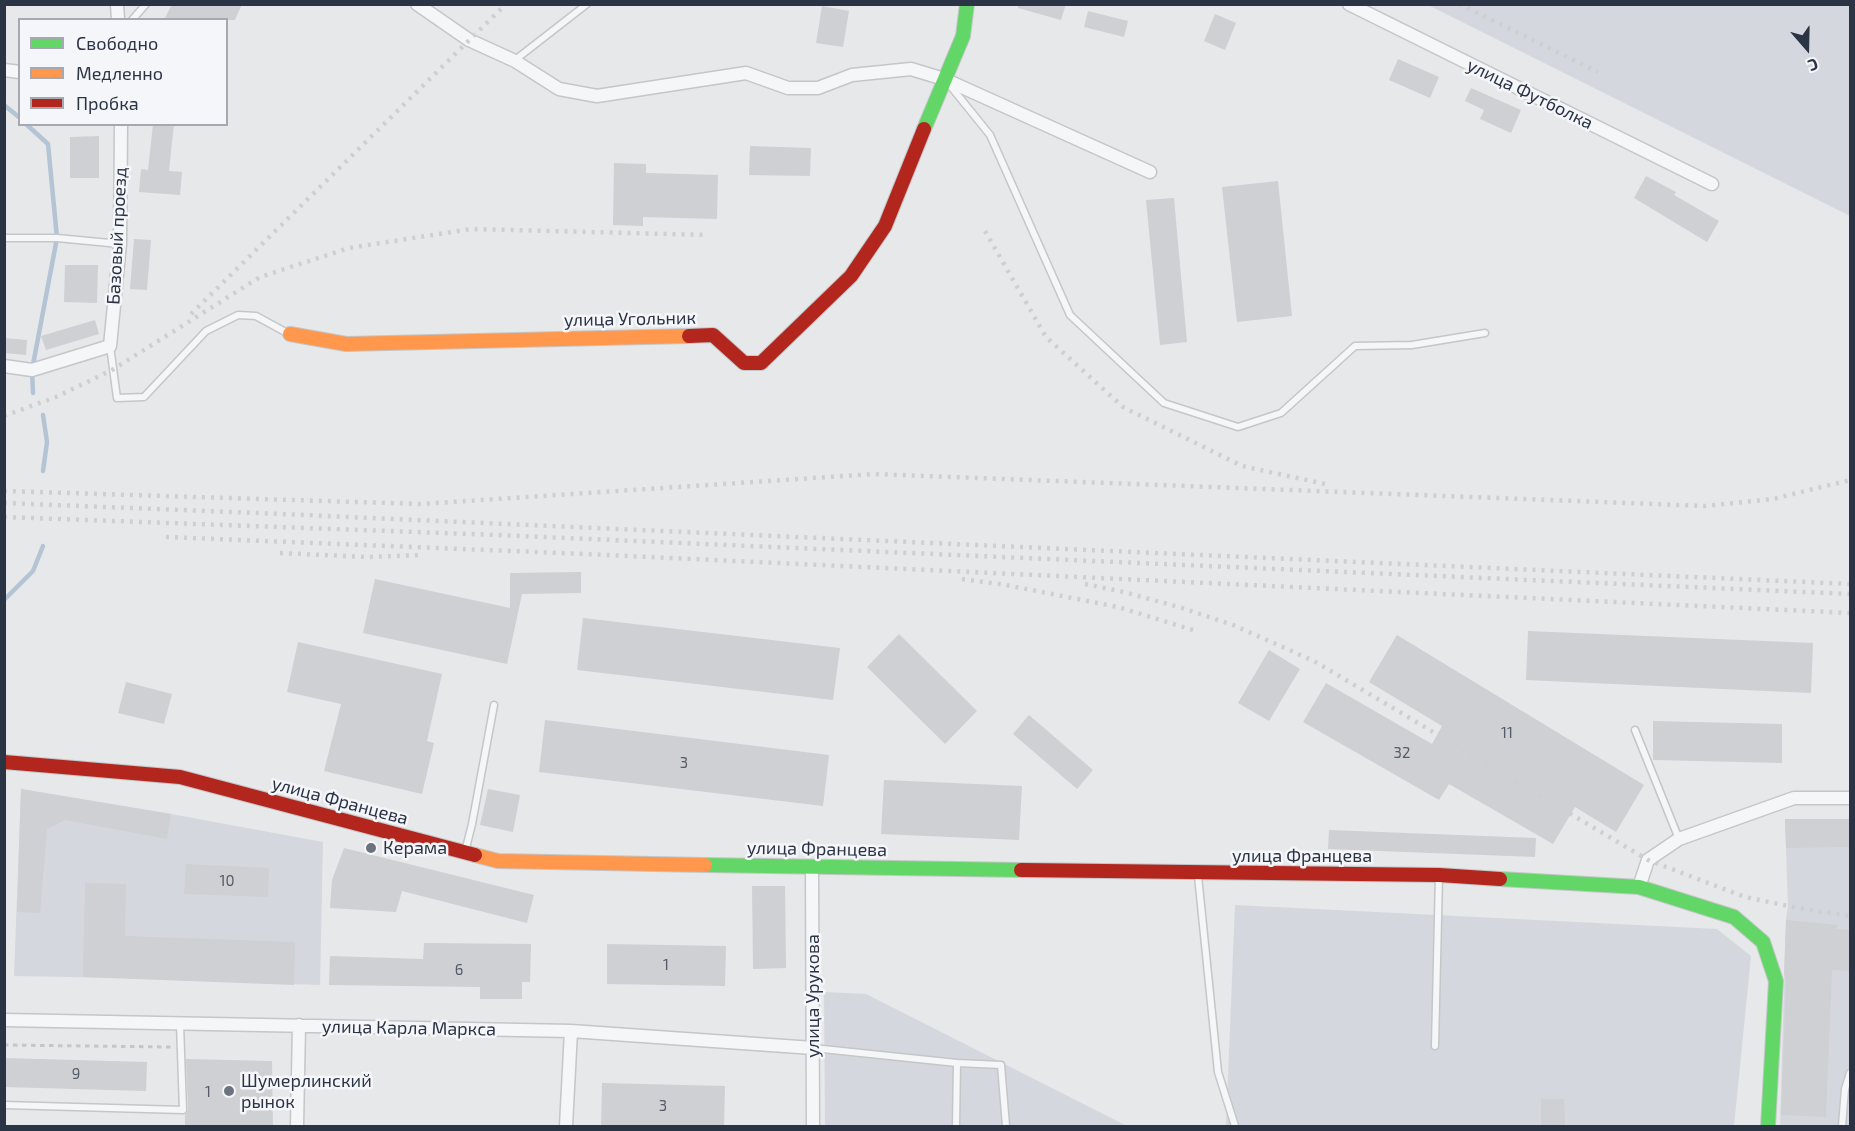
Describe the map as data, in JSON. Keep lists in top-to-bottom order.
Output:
{
  "streets": {
    "street": [
      "улица Футболка",
      "Базовый проезд",
      "улица Угольник",
      "улица Францева",
      "улица Урукова",
      "улица Карла Маркса"
    ]
  },
  "crossings": [
    ["улица Францева", "улица Урукова"],
    ["улица Урукова", "улица Карла Маркса"]
  ],
  "places": ["Керама", "Шумерлинский рынок"],
  "house_numbers": [
    "11",
    "32",
    "3",
    "10",
    "1",
    "6",
    "9",
    "1",
    "3"
  ],
  "legend": ["Свободно", "Медленно", "Пробка"],
  "north": "bottom"
}
